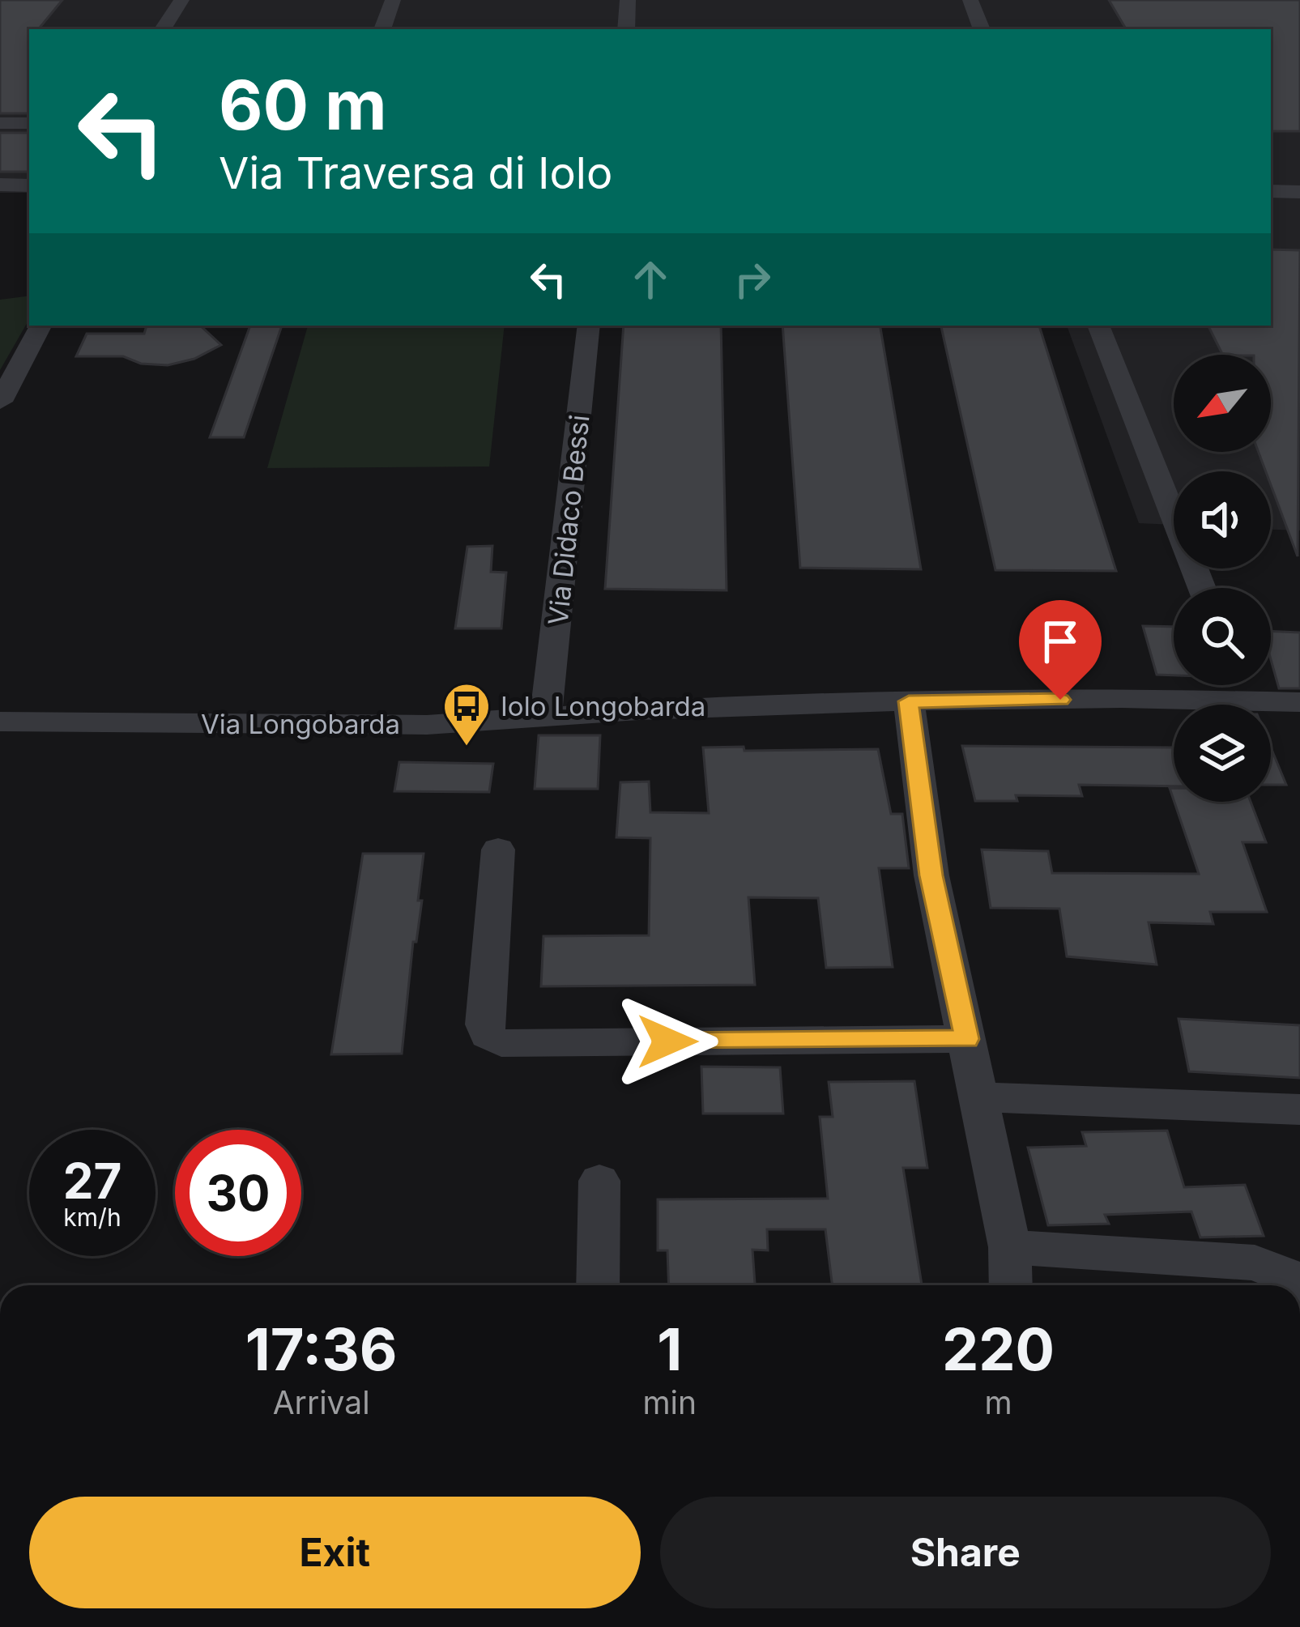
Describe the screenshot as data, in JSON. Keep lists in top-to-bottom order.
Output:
{
  "streets": {
    "street": ["Via Didaco Bessi", "Via Longobarda"]
  },
  "crossings": [
    ["Via Didaco Bessi", "Via Longobarda"]
  ],
  "places": {
    "bus stop": ["Iolo Longobarda"]
  },
  "north": "bottom left",
  "page": {
    "turn": ["60 m", "Via Traversa di Iolo"],
    "speed": "27 km/h",
    "limit": "30",
    "eta": [
      "17:36",
      "Arrival",
      "1",
      "min",
      "220",
      "m"
    ],
    "buttons": ["Exit", "Share"]
  }
}
